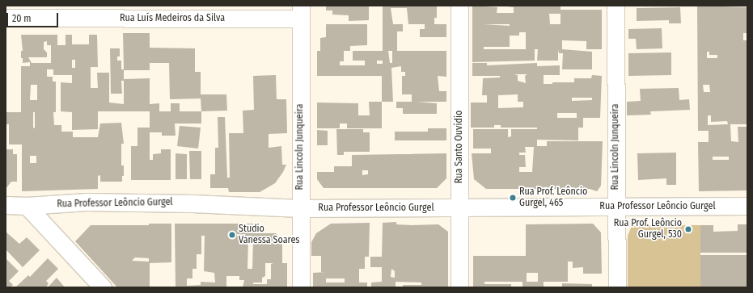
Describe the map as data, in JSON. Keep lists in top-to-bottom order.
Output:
{
  "streets": {
    "street": [
      "Rua Luís Medeiros da Silva",
      "Rua Lincoln Junqueira",
      "Rua Santo Ouvídio",
      "Rua Professor Leôncio Gurgel"
    ]
  },
  "crossings": [
    ["Rua Luís Medeiros da Silva", "Rua Lincoln Junqueira"],
    ["Rua Lincoln Junqueira", "Rua Professor Leôncio Gurgel"],
    ["Rua Santo Ouvídio", "Rua Professor Leôncio Gurgel"]
  ],
  "places": ["Rua Prof. Leôncio Gurgel, 465", "Rua Prof. Leôncio Gurgel, 530", "Studio Vanessa Soares"],
  "scale_bar": "20 m"
}
